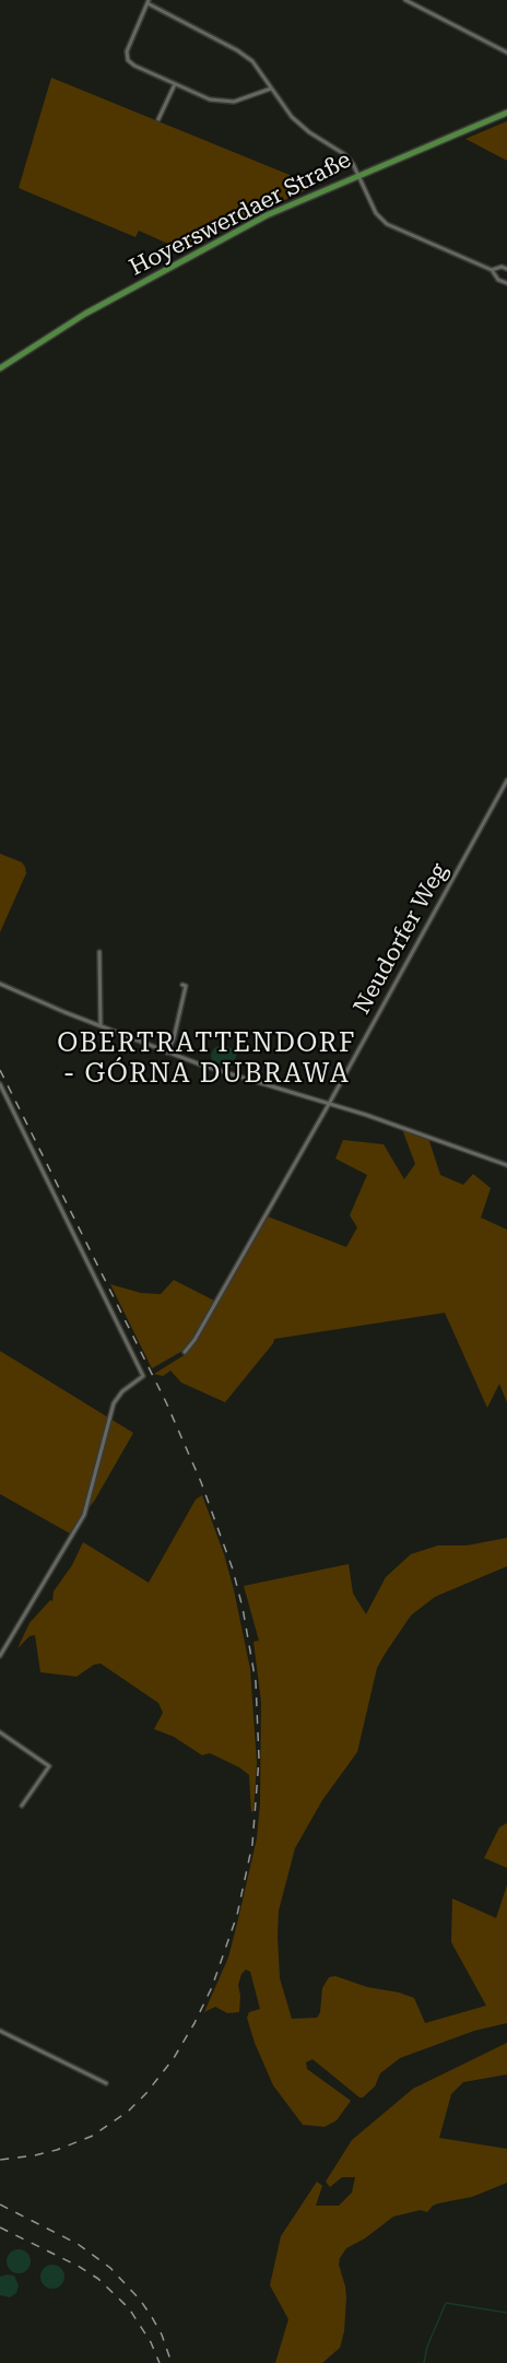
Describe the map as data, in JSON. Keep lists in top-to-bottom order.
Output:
{
  "streets": {
    "main road": ["Hoyerswerdaer Straße"],
    "street": ["Neudorfer Weg"]
  },
  "districts": ["OBERTRATTENDORF - GÓRNA DUBRAWA"]
}
